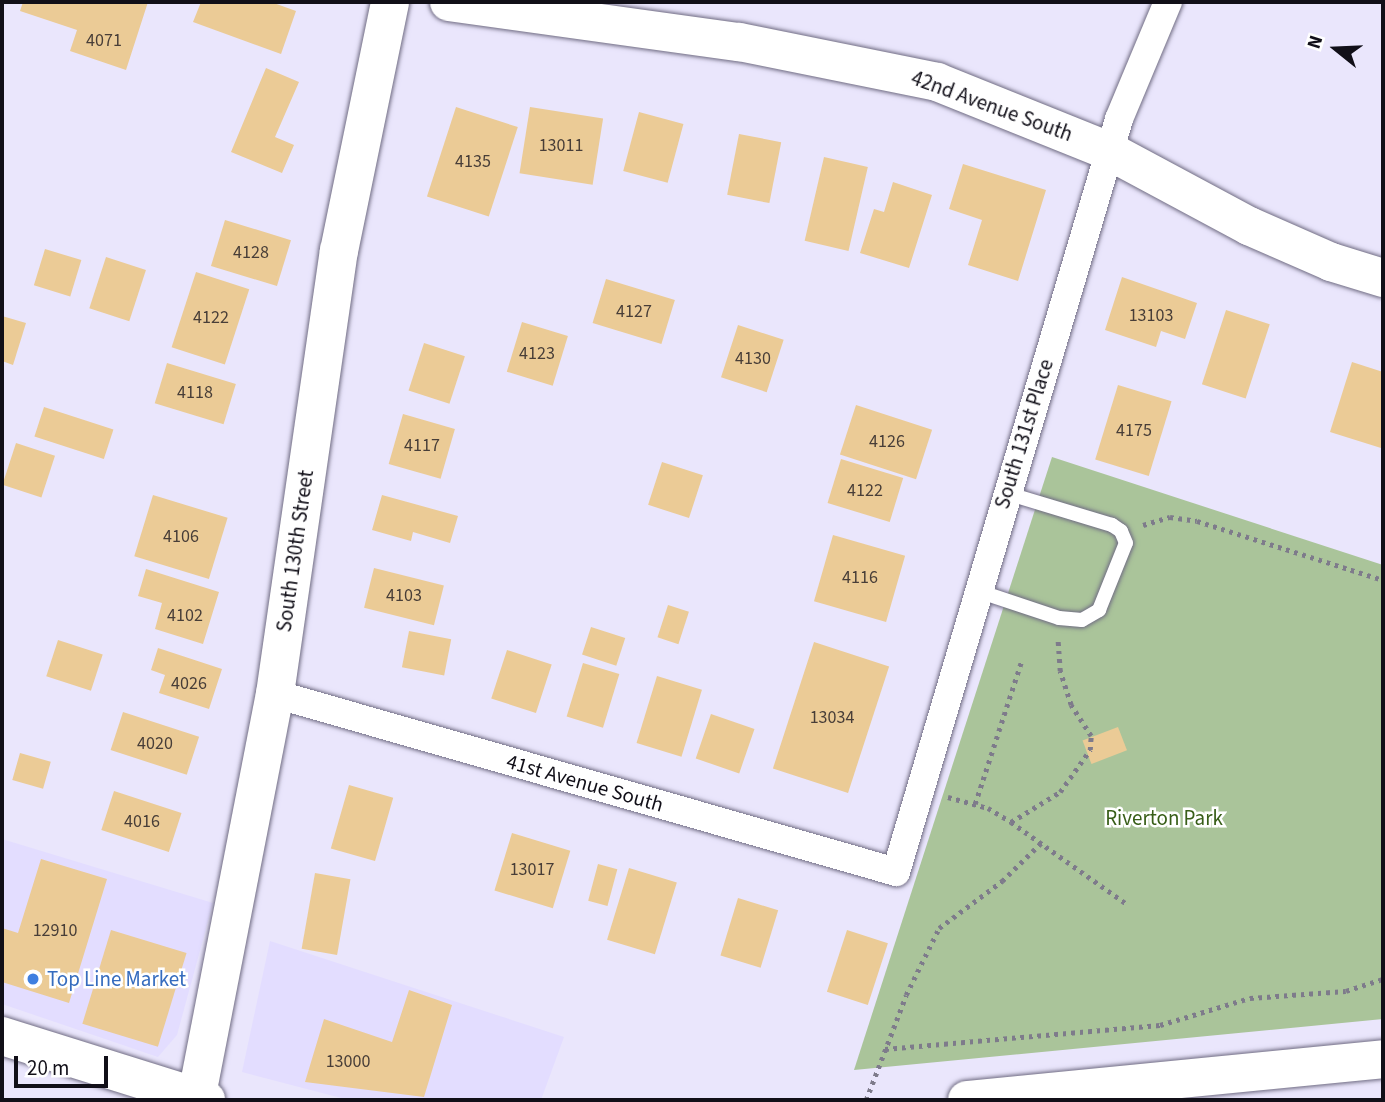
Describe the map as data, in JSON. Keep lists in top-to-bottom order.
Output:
{
  "streets": {
    "street": [
      "42nd Avenue South",
      "South 131st Place",
      "South 130th Street",
      "41st Avenue South"
    ]
  },
  "crossings": [
    ["42nd Avenue South", "South 131st Place"],
    ["South 131st Place", "41st Avenue South"],
    ["South 130th Street", "41st Avenue South"]
  ],
  "parks": ["Riverton Park"],
  "places": ["Top Line Market"],
  "house_numbers": [
    "4071",
    "13011",
    "4135",
    "4128",
    "4127",
    "13103",
    "4122",
    "4123",
    "4130",
    "4118",
    "4175",
    "4126",
    "4117",
    "4122",
    "4106",
    "4116",
    "4103",
    "4102",
    "4026",
    "13034",
    "4020",
    "4016",
    "13017",
    "12910",
    "13000"
  ],
  "scale_bar": "20 m",
  "north": "left"
}
